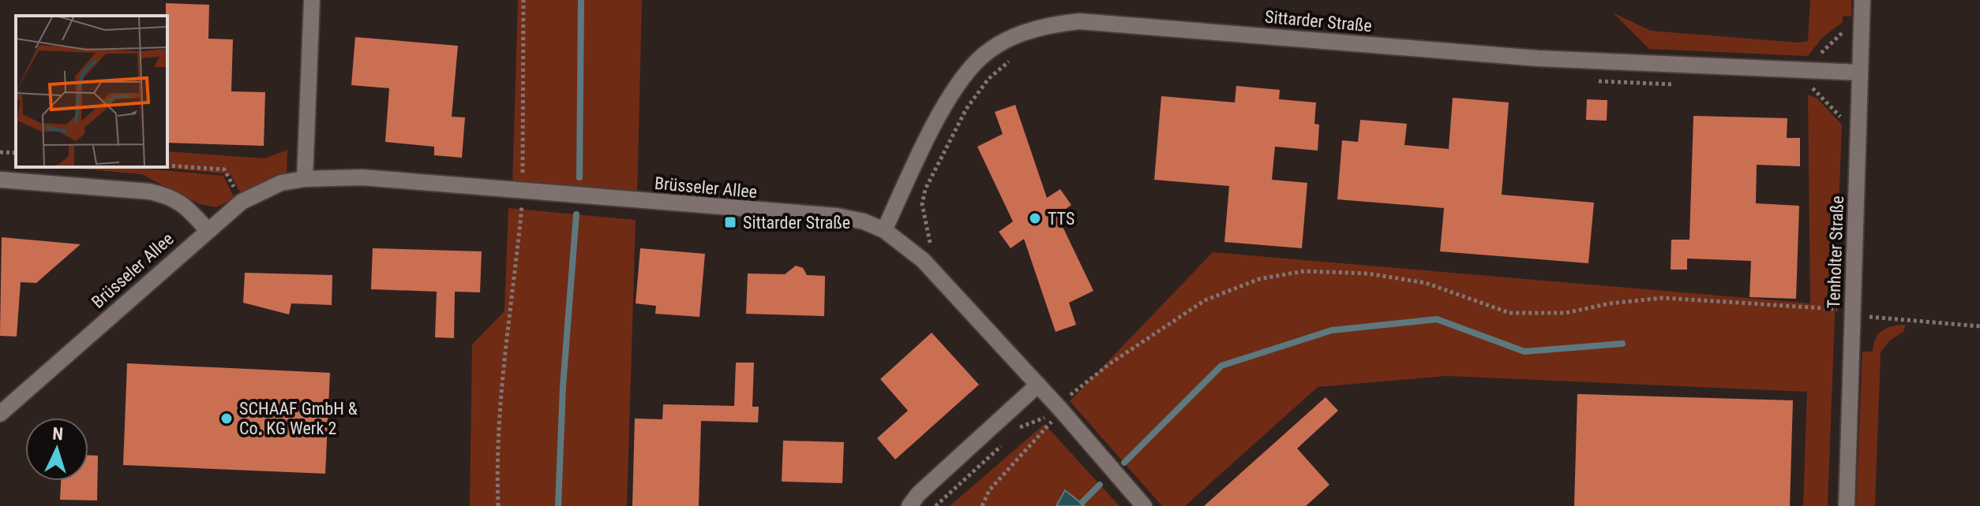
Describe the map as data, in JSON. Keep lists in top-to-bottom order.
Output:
{
  "streets": {
    "street": ["Sittarder Straße", "Brüsseler Allee", "Tenholter Straße"]
  },
  "crossings": [
    ["Sittarder Straße", "Brüsseler Allee"],
    ["Sittarder Straße", "Tenholter Straße"]
  ],
  "places": {
    "other": ["TTS", "SCHAAF GmbH & Co. KG Werk 2"],
    "transit": ["Sittarder Straße"]
  },
  "north": "top"
}
